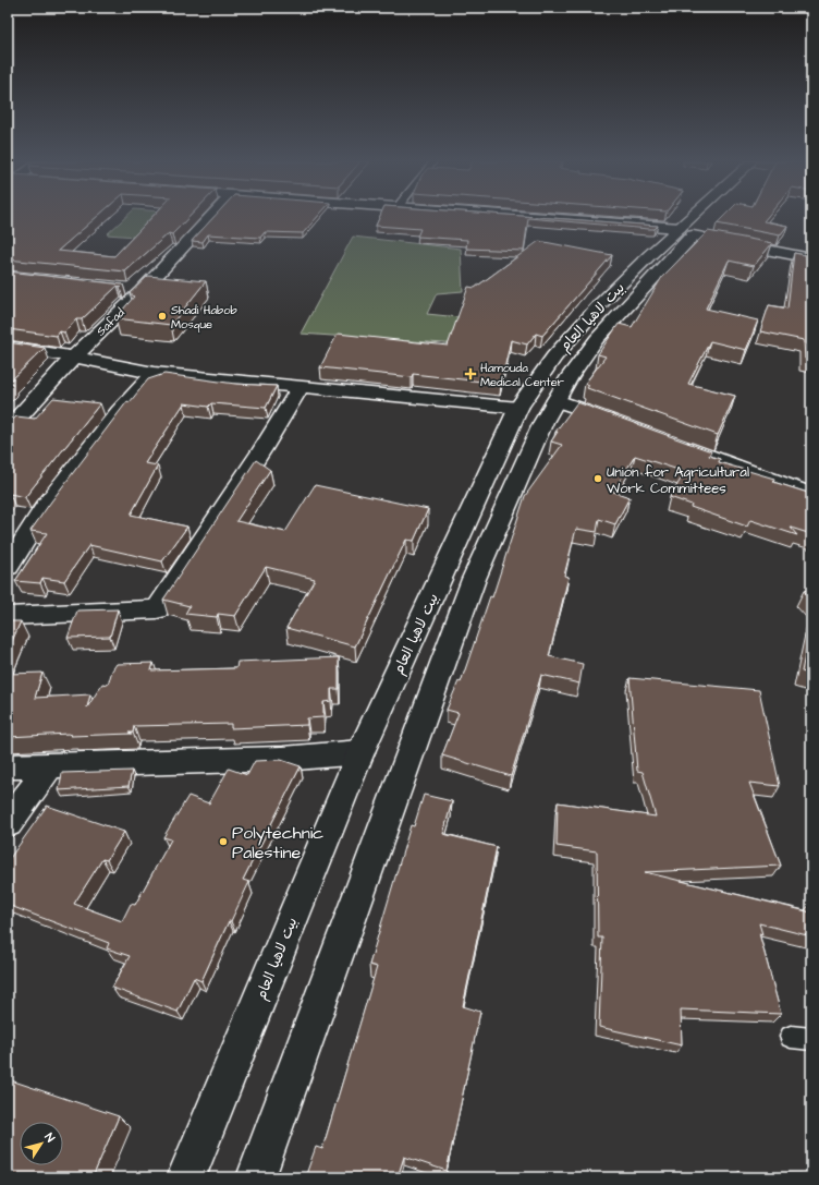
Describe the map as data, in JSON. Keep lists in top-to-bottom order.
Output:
{
  "streets": {
    "street": ["بيت لاهيا العام", "Safad"]
  },
  "places": {
    "other": ["Shadi Habob Mosque", "Union for Agricultural Work Committees", "Polytechnic Palestine"],
    "health": ["Hamouda Medical Center"]
  },
  "north": "top right"
}
